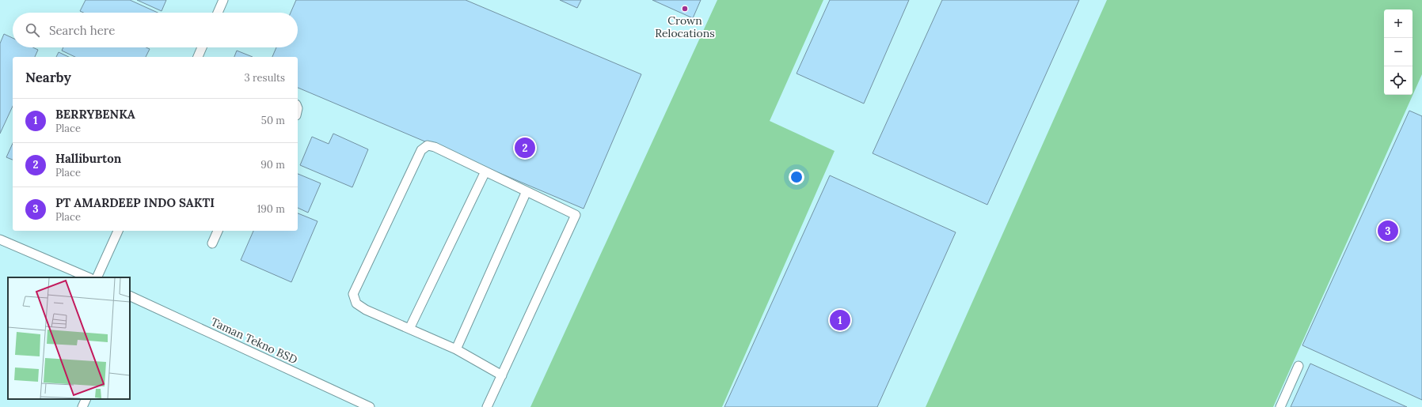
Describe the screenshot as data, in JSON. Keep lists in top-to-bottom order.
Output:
{
  "streets": {
    "lane": ["Taman Tekno BSD"]
  },
  "places": ["Crown Relocations"],
  "page": {
    "map_buttons": ["+", "−"],
    "search": "Search here",
    "heading": ["Nearby", "3 results"],
    "list": [
      {
        "mark": "1",
        "name": "BERRYBENKA",
        "note": "Place",
        "value": "50 m"
      },
      {
        "mark": "2",
        "name": "Halliburton",
        "note": "Place",
        "value": "90 m"
      },
      {
        "mark": "3",
        "name": "PT AMARDEEP INDO SAKTI",
        "note": "Place",
        "value": "190 m"
      }
    ],
    "pins": ["2", "3", "1"]
  }
}
